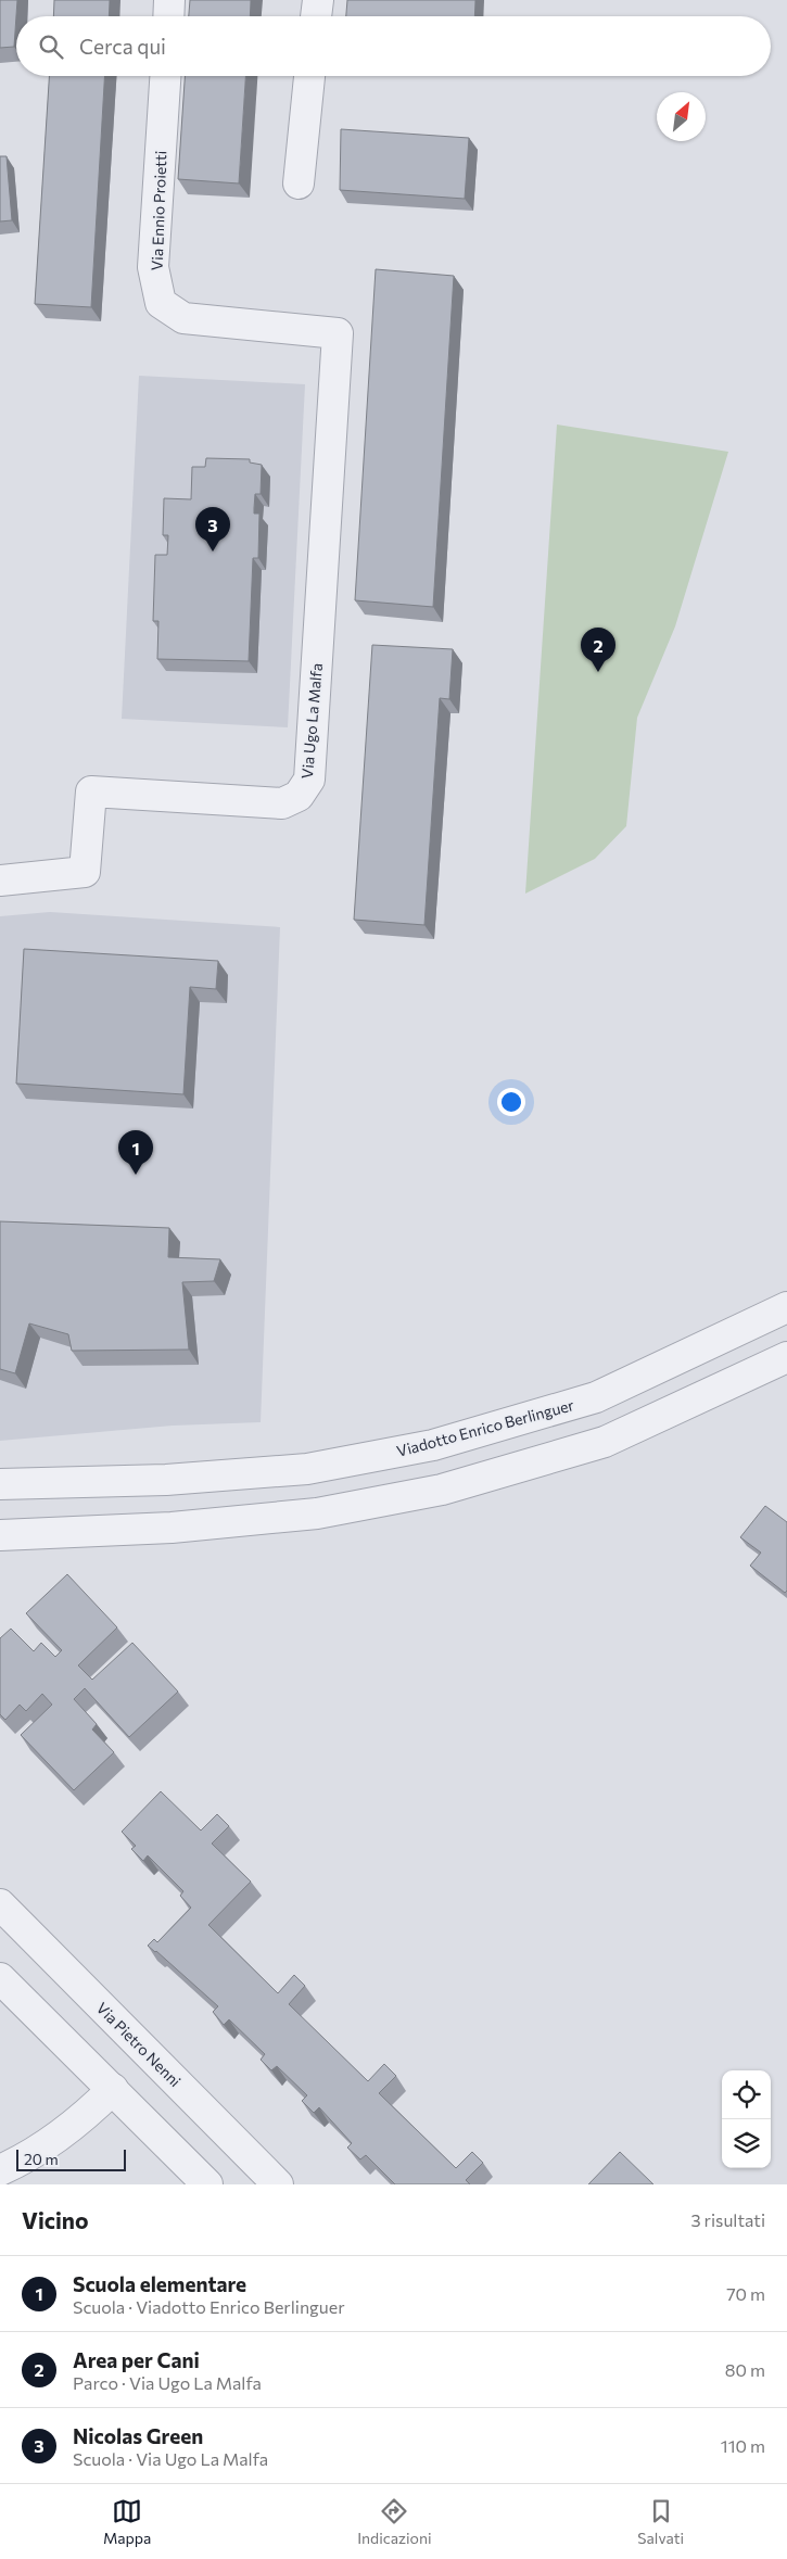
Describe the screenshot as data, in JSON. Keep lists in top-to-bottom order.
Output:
{
  "streets": {
    "street": [
      "Via Ennio Proietti",
      "Via Ugo La Malfa",
      "Viadotto Enrico Berlinguer",
      "Via Pietro Nenni"
    ]
  },
  "crossings": [
    ["Via Ennio Proietti", "Via Ugo La Malfa"]
  ],
  "scale_bar": "20 m",
  "north": "top right",
  "page": {
    "search": "Cerca qui",
    "pins": ["3", "2", "1"],
    "scale": "20 m",
    "heading": ["Vicino", "3 risultati"],
    "list": [
      {
        "mark": "1",
        "name": "Scuola elementare",
        "note": "Scuola · Viadotto Enrico Berlinguer",
        "value": "70 m"
      },
      {
        "mark": "2",
        "name": "Area per Cani",
        "note": "Parco · Via Ugo La Malfa",
        "value": "80 m"
      },
      {
        "mark": "3",
        "name": "Nicolas Green",
        "note": "Scuola · Via Ugo La Malfa",
        "value": "110 m"
      }
    ],
    "nav": ["Mappa", "Indicazioni", "Salvati"]
  }
}
